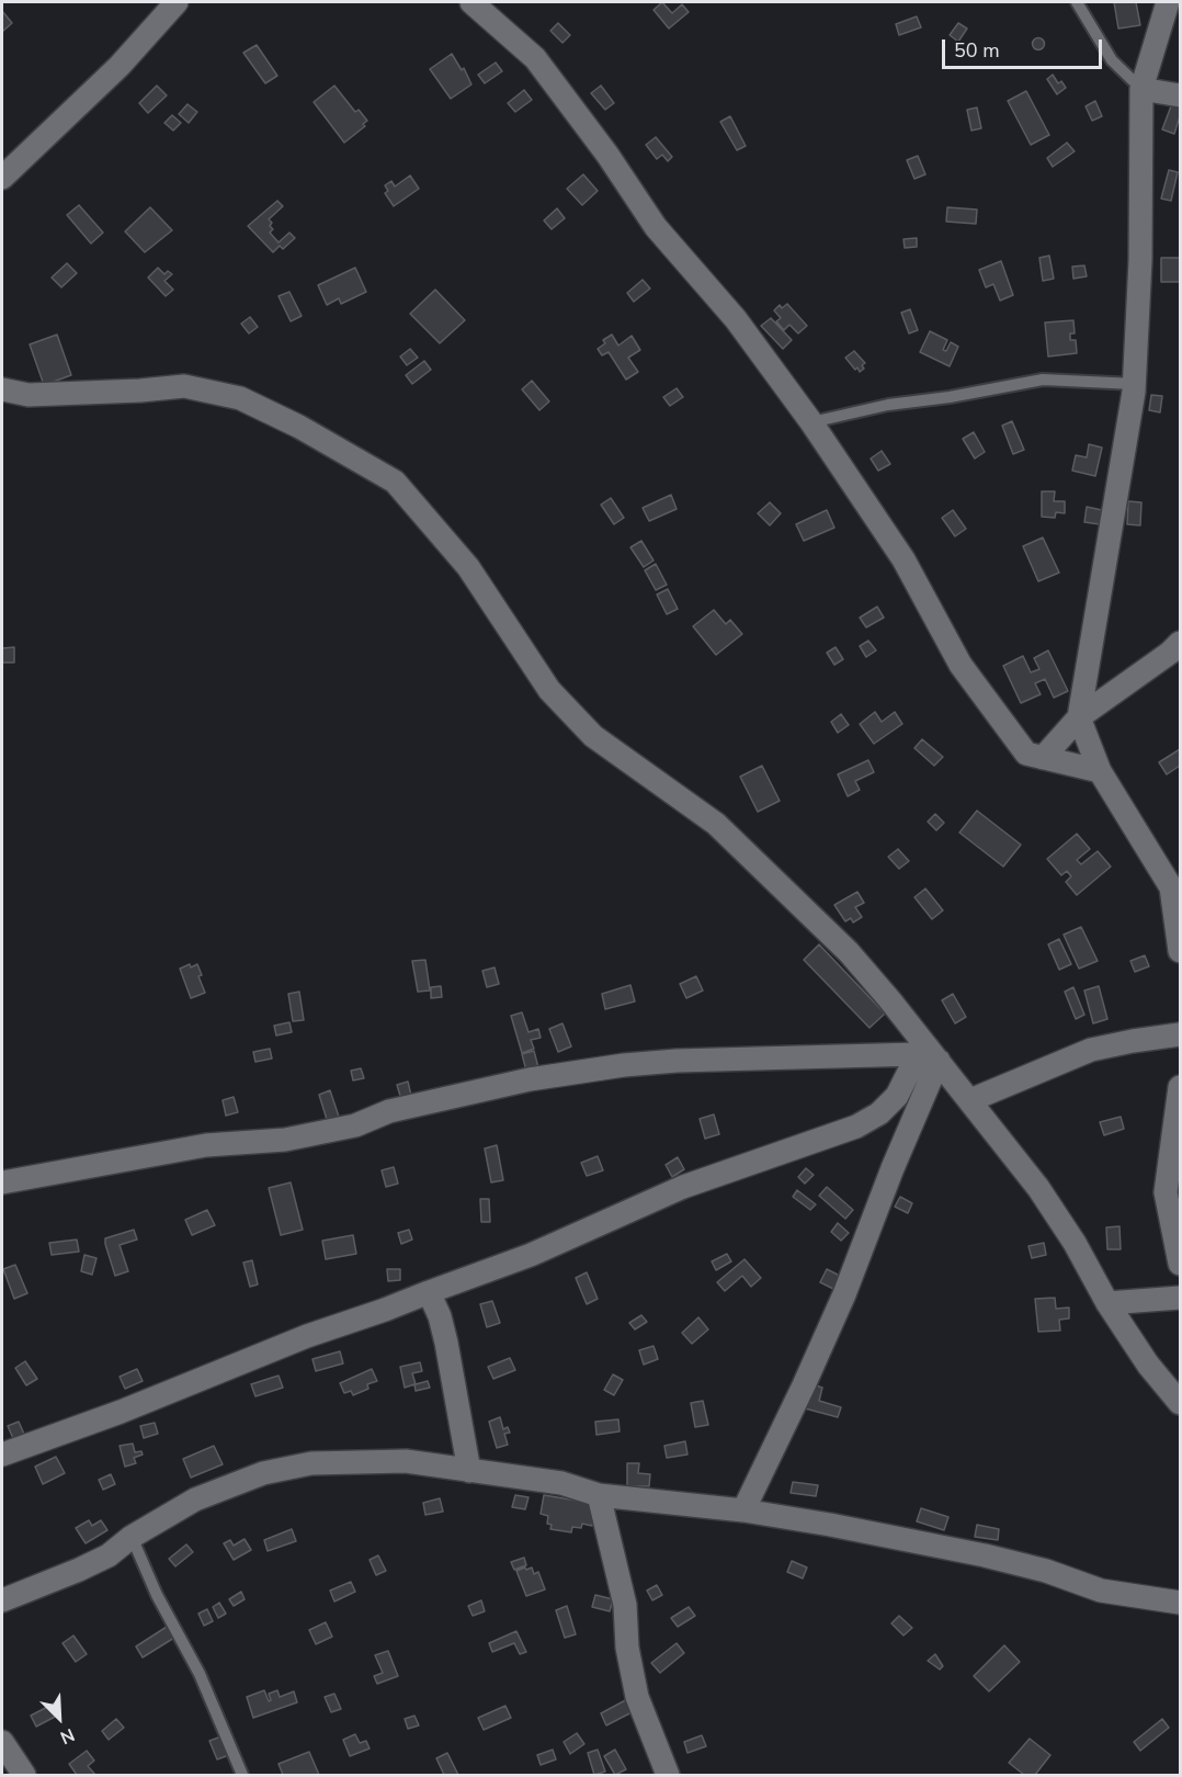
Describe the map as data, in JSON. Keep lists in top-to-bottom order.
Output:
{
  "scale_bar": "50 m",
  "north": "bottom right"
}
